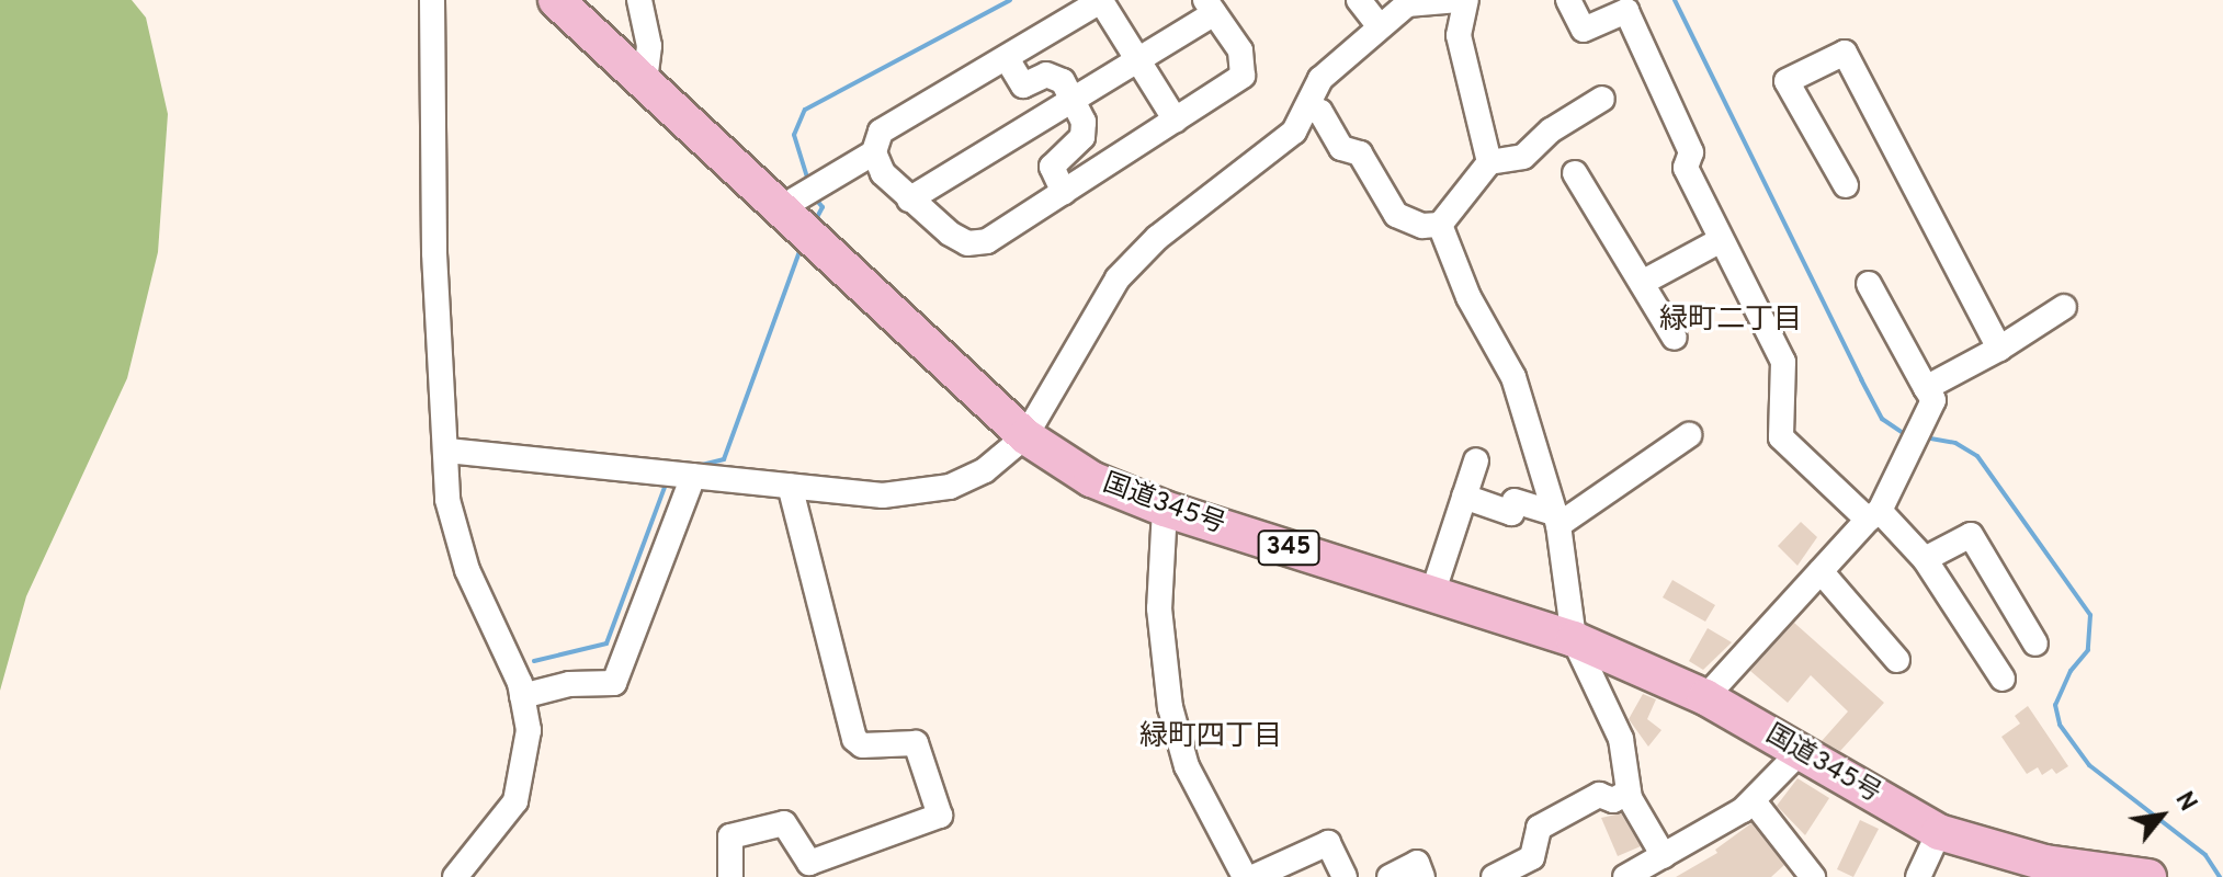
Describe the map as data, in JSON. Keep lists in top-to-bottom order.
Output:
{
  "streets": {
    "highway": ["国道345号", "345"]
  },
  "districts": ["緑町二丁目", "緑町四丁目"],
  "north": "top right"
}
